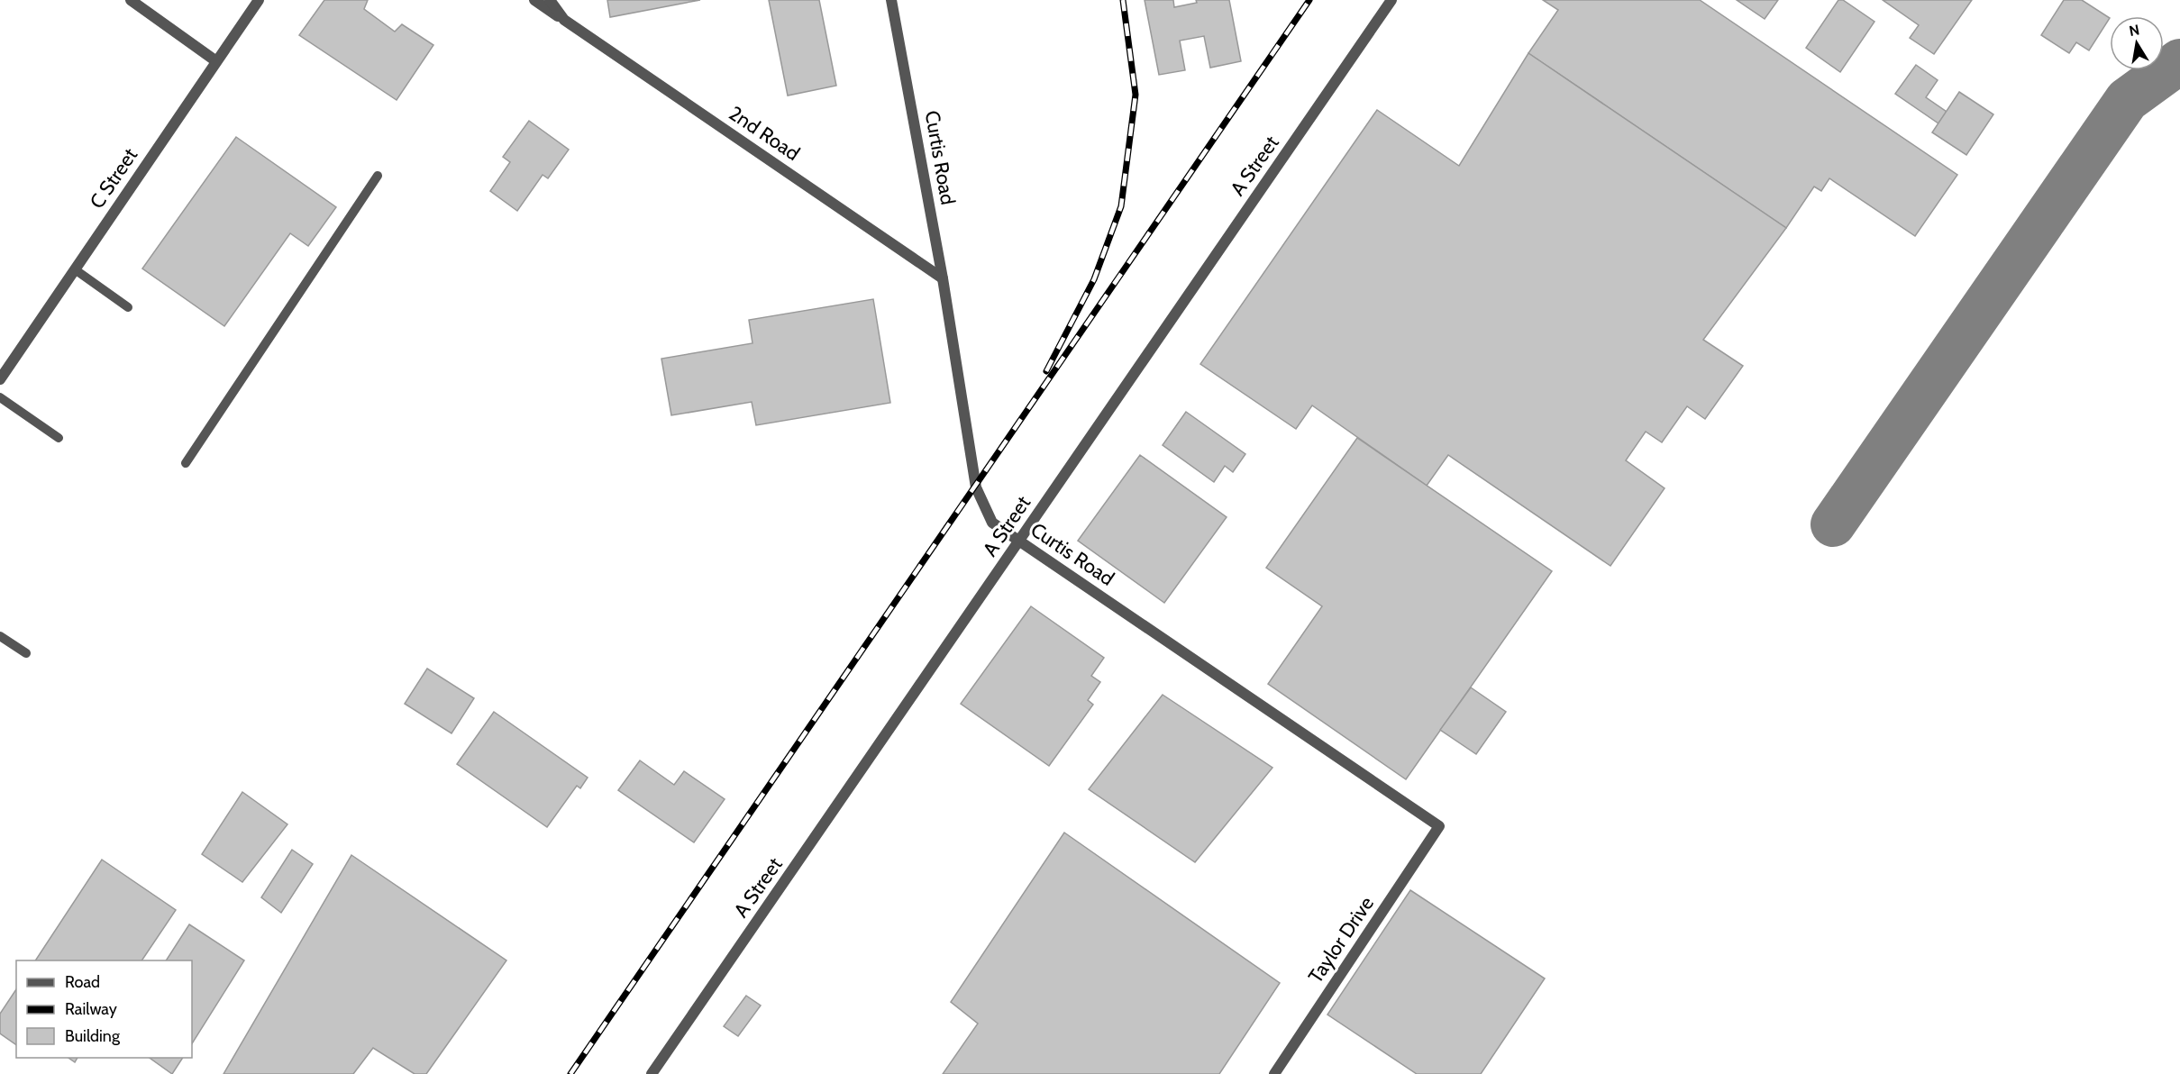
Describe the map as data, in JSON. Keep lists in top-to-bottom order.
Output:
{
  "streets": {
    "street": [
      "2nd Road",
      "Curtis Road",
      "A Street",
      "C Street",
      "Taylor Drive"
    ]
  },
  "crossings": [
    ["2nd Road", "Curtis Road"],
    ["Curtis Road", "A Street"],
    ["Curtis Road", "Taylor Drive"]
  ],
  "legend": ["Road", "Railway", "Building"],
  "north": "top"
}
